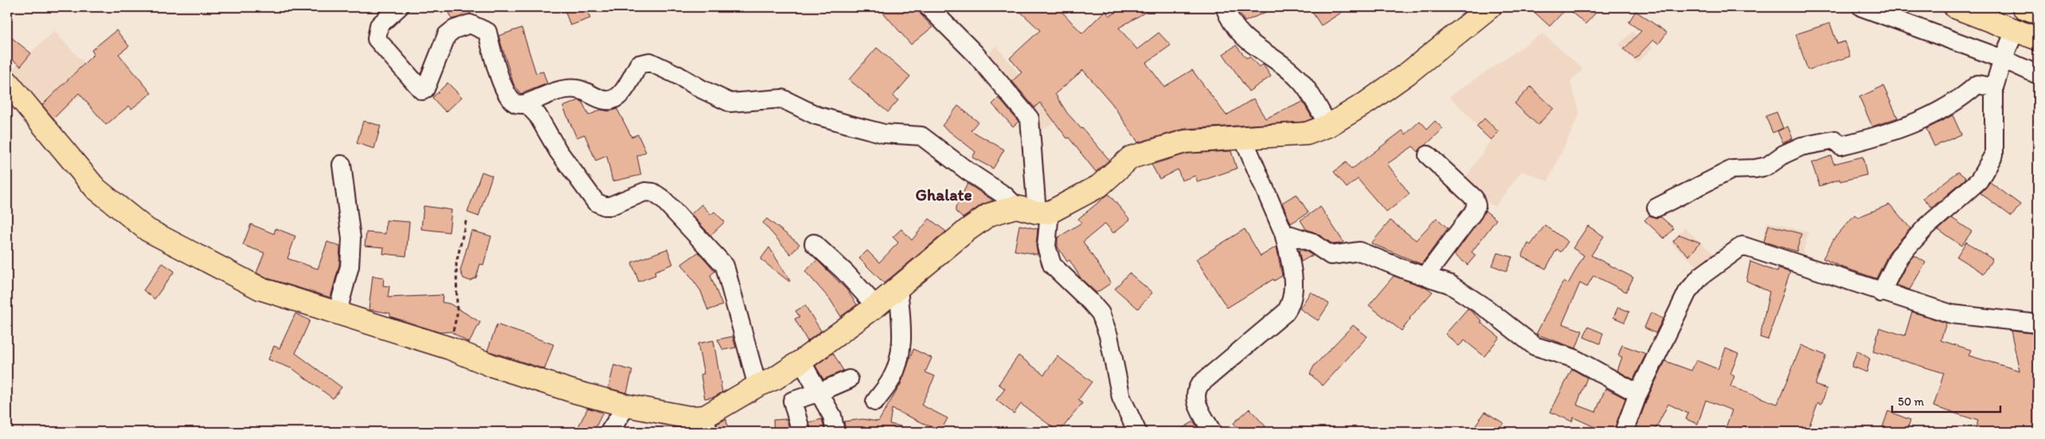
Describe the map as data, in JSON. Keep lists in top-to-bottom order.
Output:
{
  "districts": ["Ghalate"],
  "scale_bar": "50 m"
}
